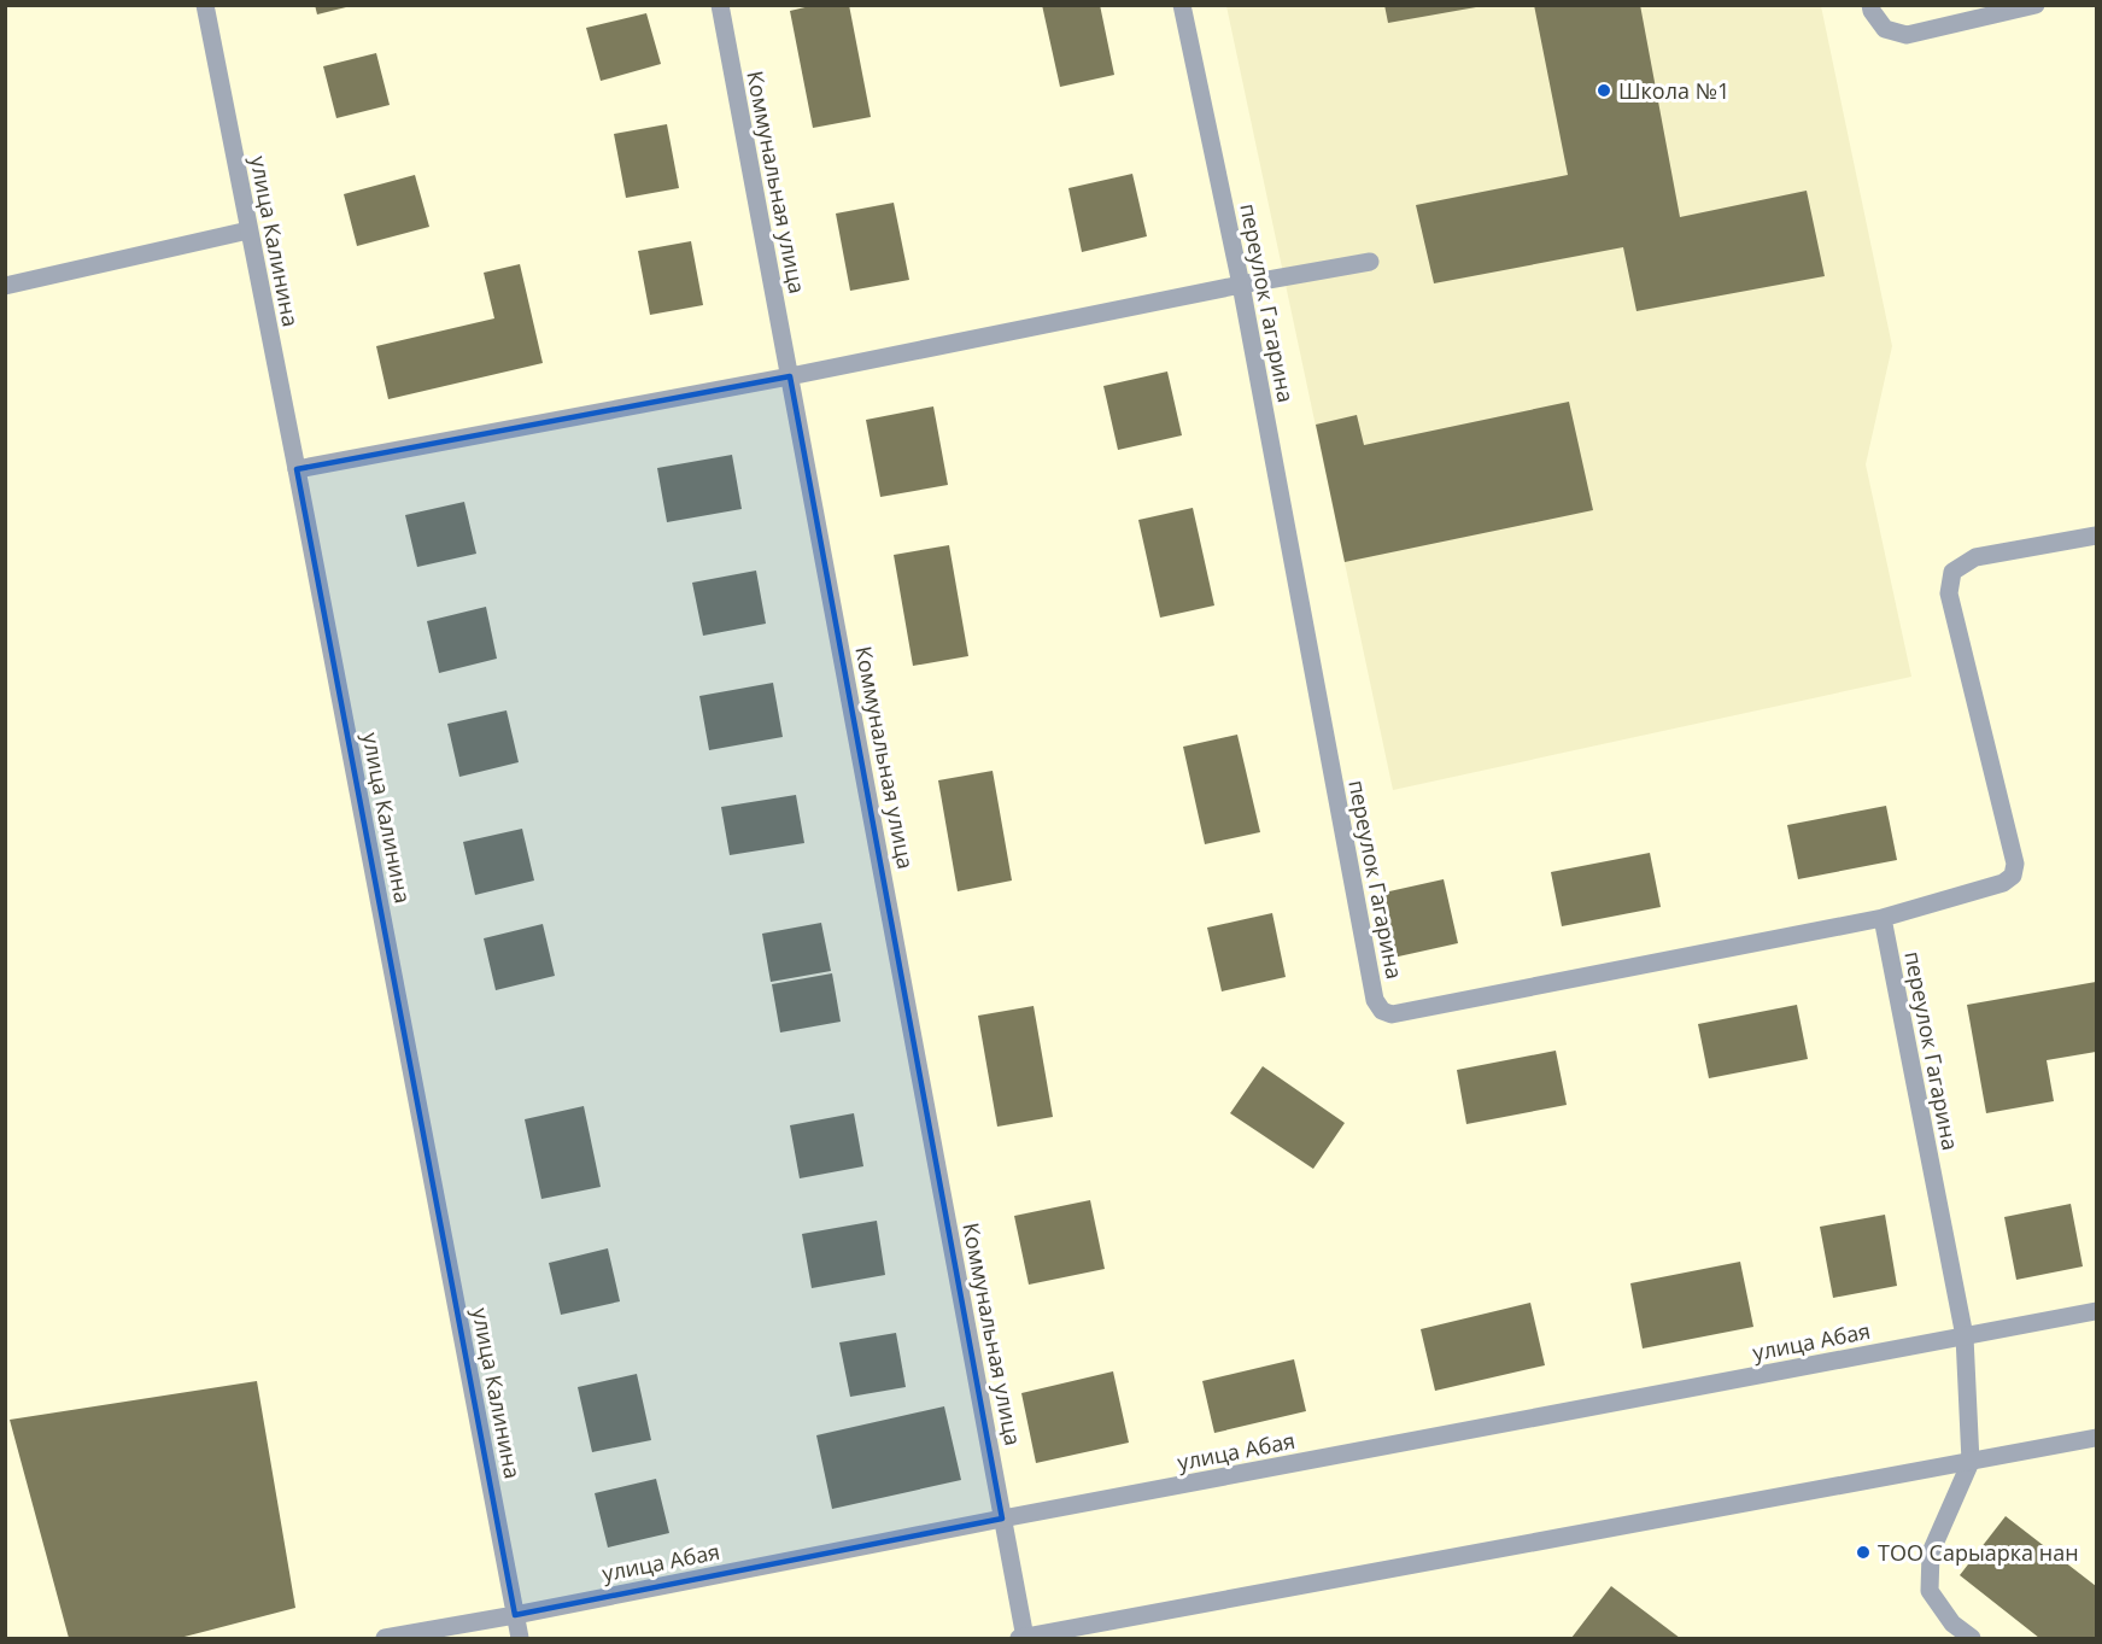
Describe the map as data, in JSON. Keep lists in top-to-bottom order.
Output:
{
  "streets": {
    "street": [
      "Коммунальная улица",
      "улица Калинина",
      "переулок Гагарина",
      "улица Абая"
    ]
  },
  "crossings": [
    ["Коммунальная улица", "улица Абая"],
    ["улица Калинина", "улица Абая"],
    ["переулок Гагарина", "улица Абая"]
  ],
  "places": ["Школа №1", "ТОО Сарыарка нан"]
}
